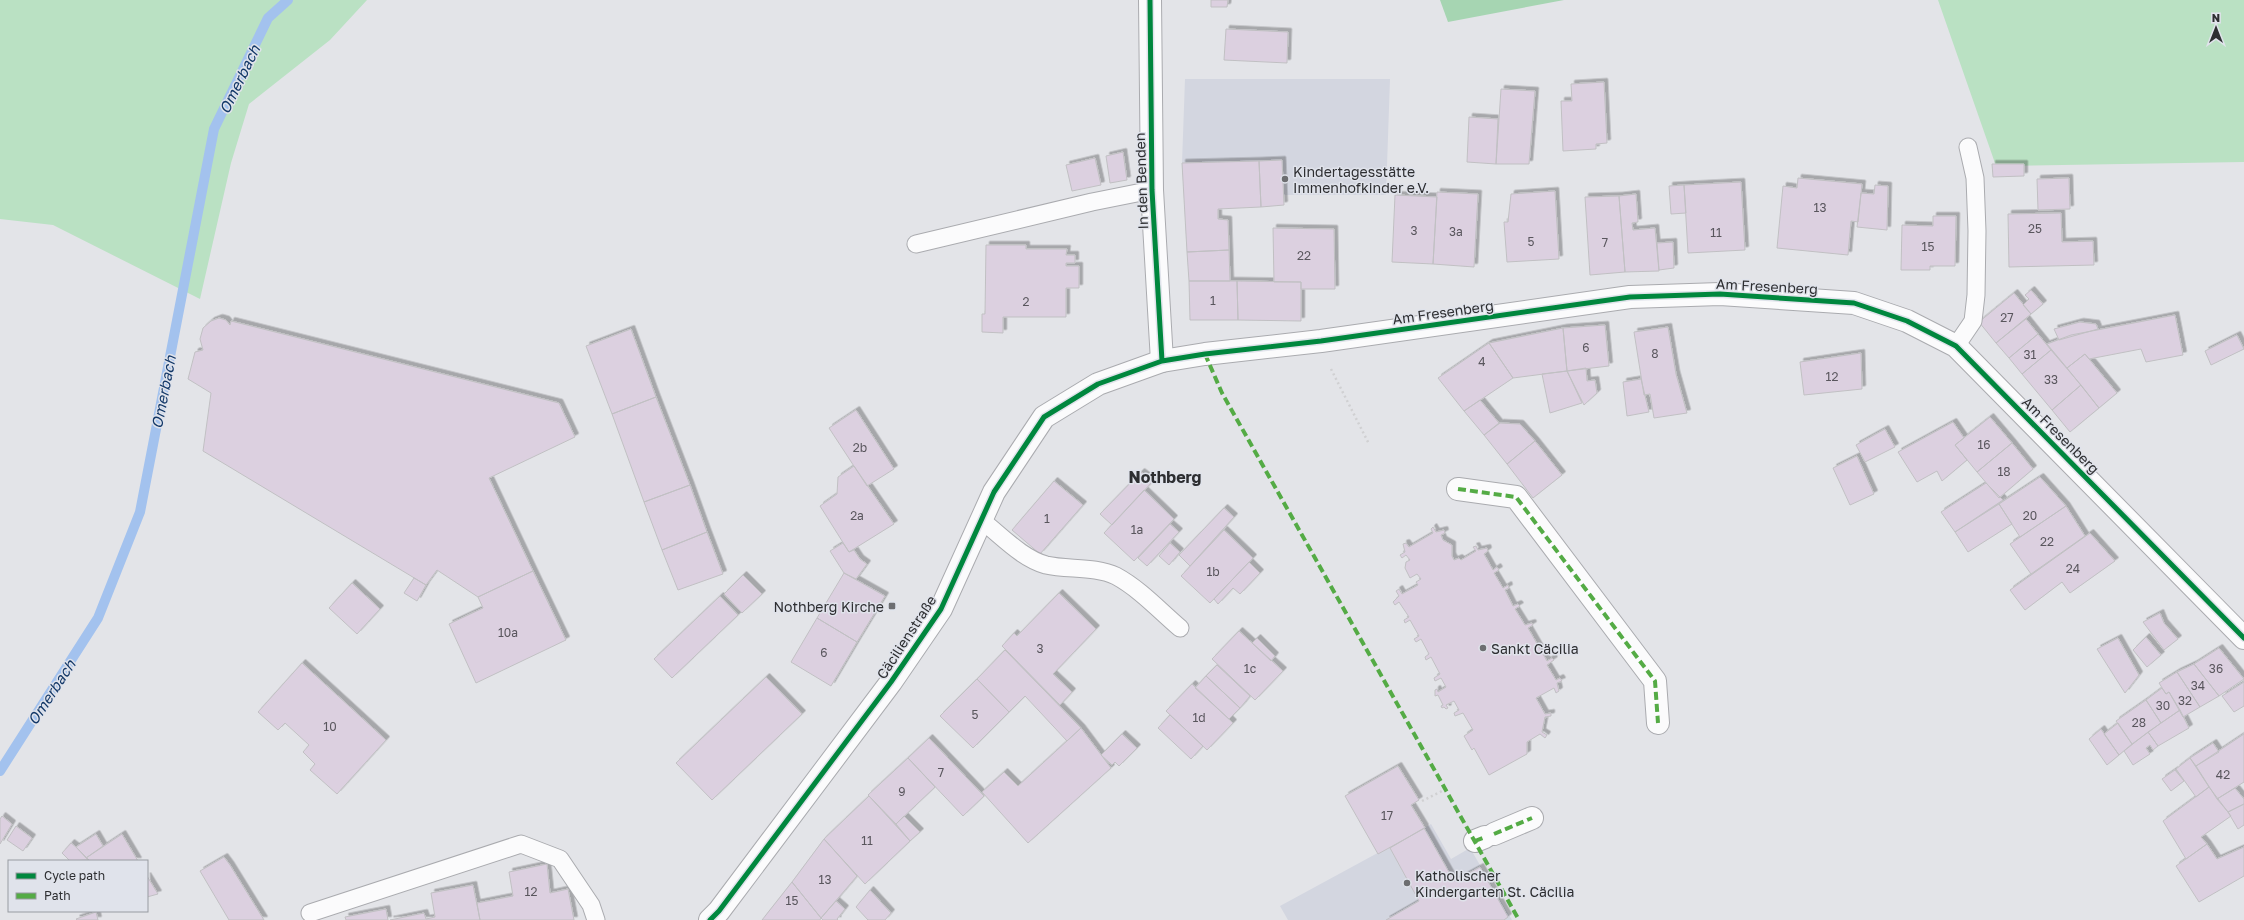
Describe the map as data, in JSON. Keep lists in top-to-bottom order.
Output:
{
  "streets": {
    "street": ["In den Benden", "Am Fresenberg", "Cäcilienstraße"]
  },
  "crossings": [
    ["In den Benden", "Am Fresenberg"],
    ["In den Benden", "Cäcilienstraße"],
    ["Am Fresenberg", "Cäcilienstraße"]
  ],
  "districts": ["Nothberg"],
  "water": ["Omerbach"],
  "places": {
    "other": ["Kindertagesstätte Immenhofkinder e.V.", "Sankt Cäcilia", "Katholischer Kindergarten St. Cäcilia"],
    "transit": ["Nothberg Kirche"]
  },
  "house_numbers": [
    "13",
    "25",
    "3",
    "3a",
    "11",
    "5",
    "7",
    "15",
    "22",
    "1",
    "2",
    "27",
    "6",
    "8",
    "31",
    "4",
    "12",
    "33",
    "16",
    "2b",
    "18",
    "2a",
    "20",
    "1",
    "1a",
    "22",
    "24",
    "1b",
    "10a",
    "3",
    "6",
    "1c",
    "36",
    "34",
    "32",
    "30",
    "5",
    "1d",
    "28",
    "10",
    "7",
    "42",
    "9",
    "17",
    "11",
    "13",
    "12",
    "15"
  ],
  "legend": ["Cycle path", "Path"],
  "north": "top"
}
